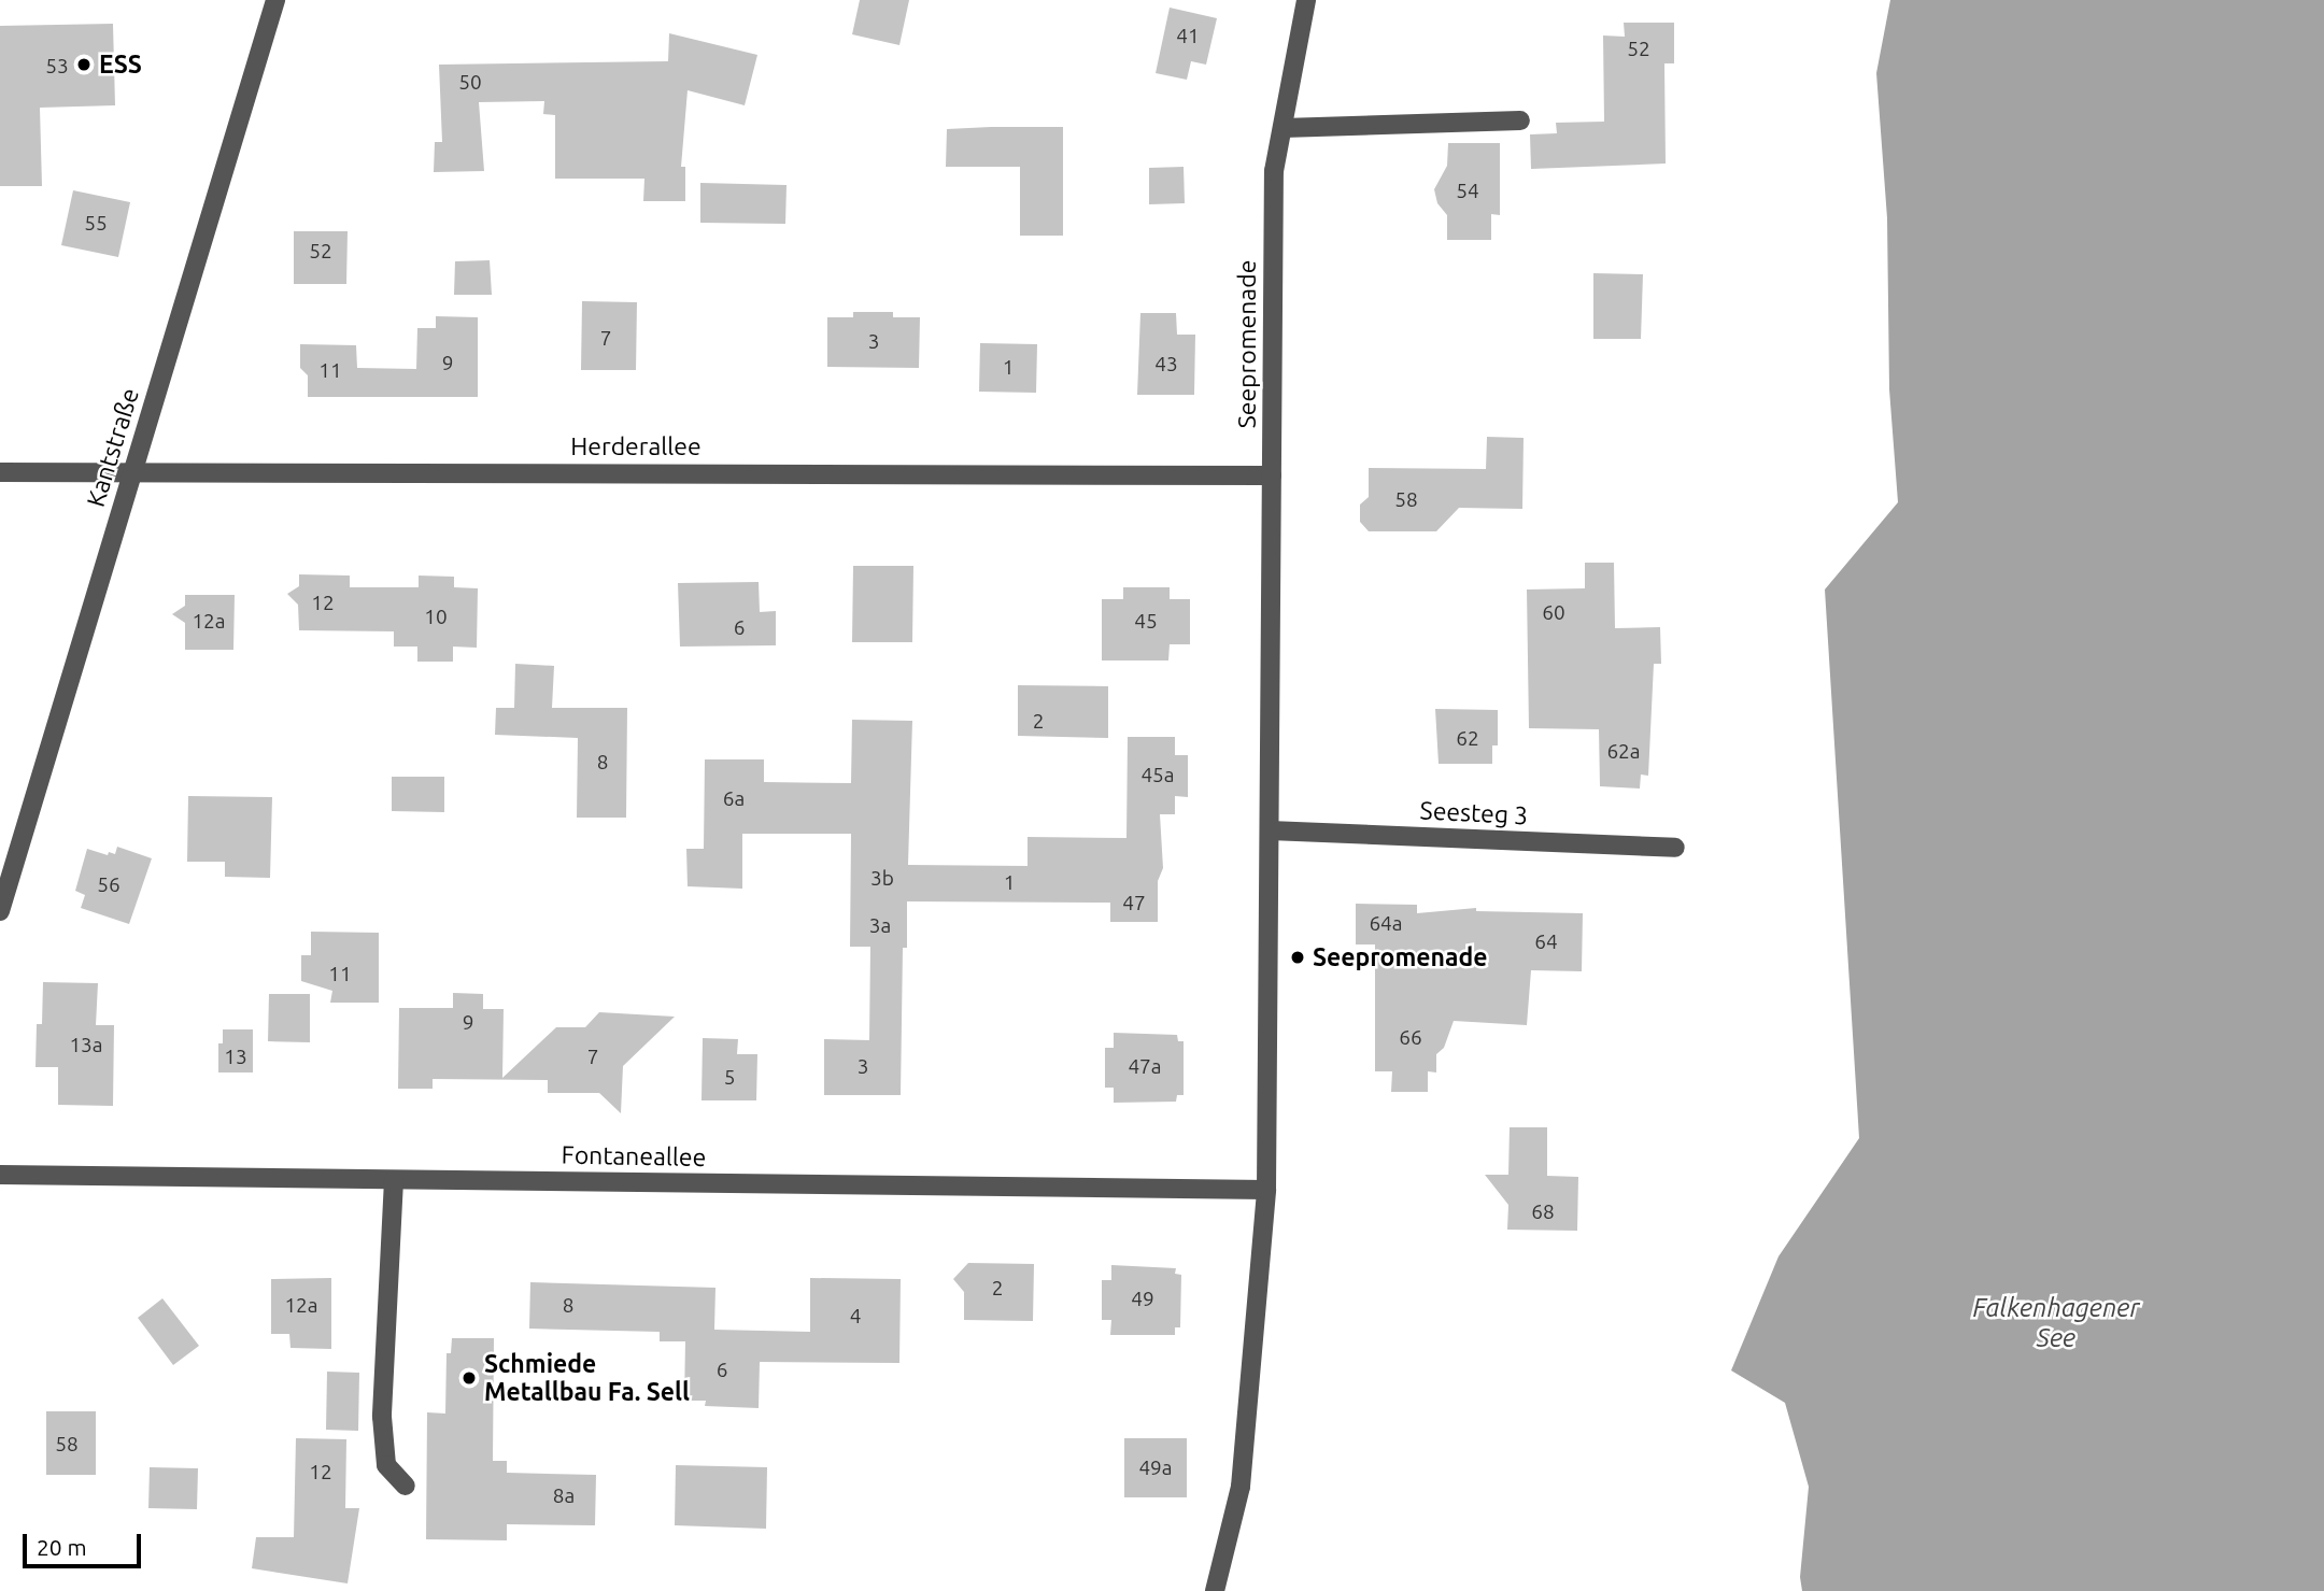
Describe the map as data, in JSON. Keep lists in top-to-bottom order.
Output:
{
  "streets": {
    "street": [
      "Seepromenade",
      "Herderallee",
      "Kantstraße",
      "Seesteg 3",
      "Fontaneallee"
    ]
  },
  "crossings": [
    ["Seepromenade", "Herderallee"],
    ["Seepromenade", "Seesteg 3"],
    ["Seepromenade", "Fontaneallee"],
    ["Herderallee", "Kantstraße"]
  ],
  "water": ["Falkenhagener See"],
  "places": ["ESS", "Seepromenade", "Schmiede Metallbau Fa. Sell"],
  "house_numbers": [
    "41",
    "52",
    "53",
    "50",
    "54",
    "55",
    "52",
    "7",
    "3",
    "9",
    "43",
    "1",
    "11",
    "58",
    "12",
    "60",
    "10",
    "12a",
    "45",
    "6",
    "2",
    "62",
    "62a",
    "8",
    "45a",
    "6a",
    "3b",
    "1",
    "56",
    "47",
    "64a",
    "3a",
    "64",
    "11",
    "9",
    "66",
    "13a",
    "13",
    "7",
    "3",
    "47a",
    "5",
    "68",
    "2",
    "49",
    "12a",
    "8",
    "4",
    "6",
    "58",
    "49a",
    "12",
    "8a"
  ],
  "scale_bar": "20 m"
}
